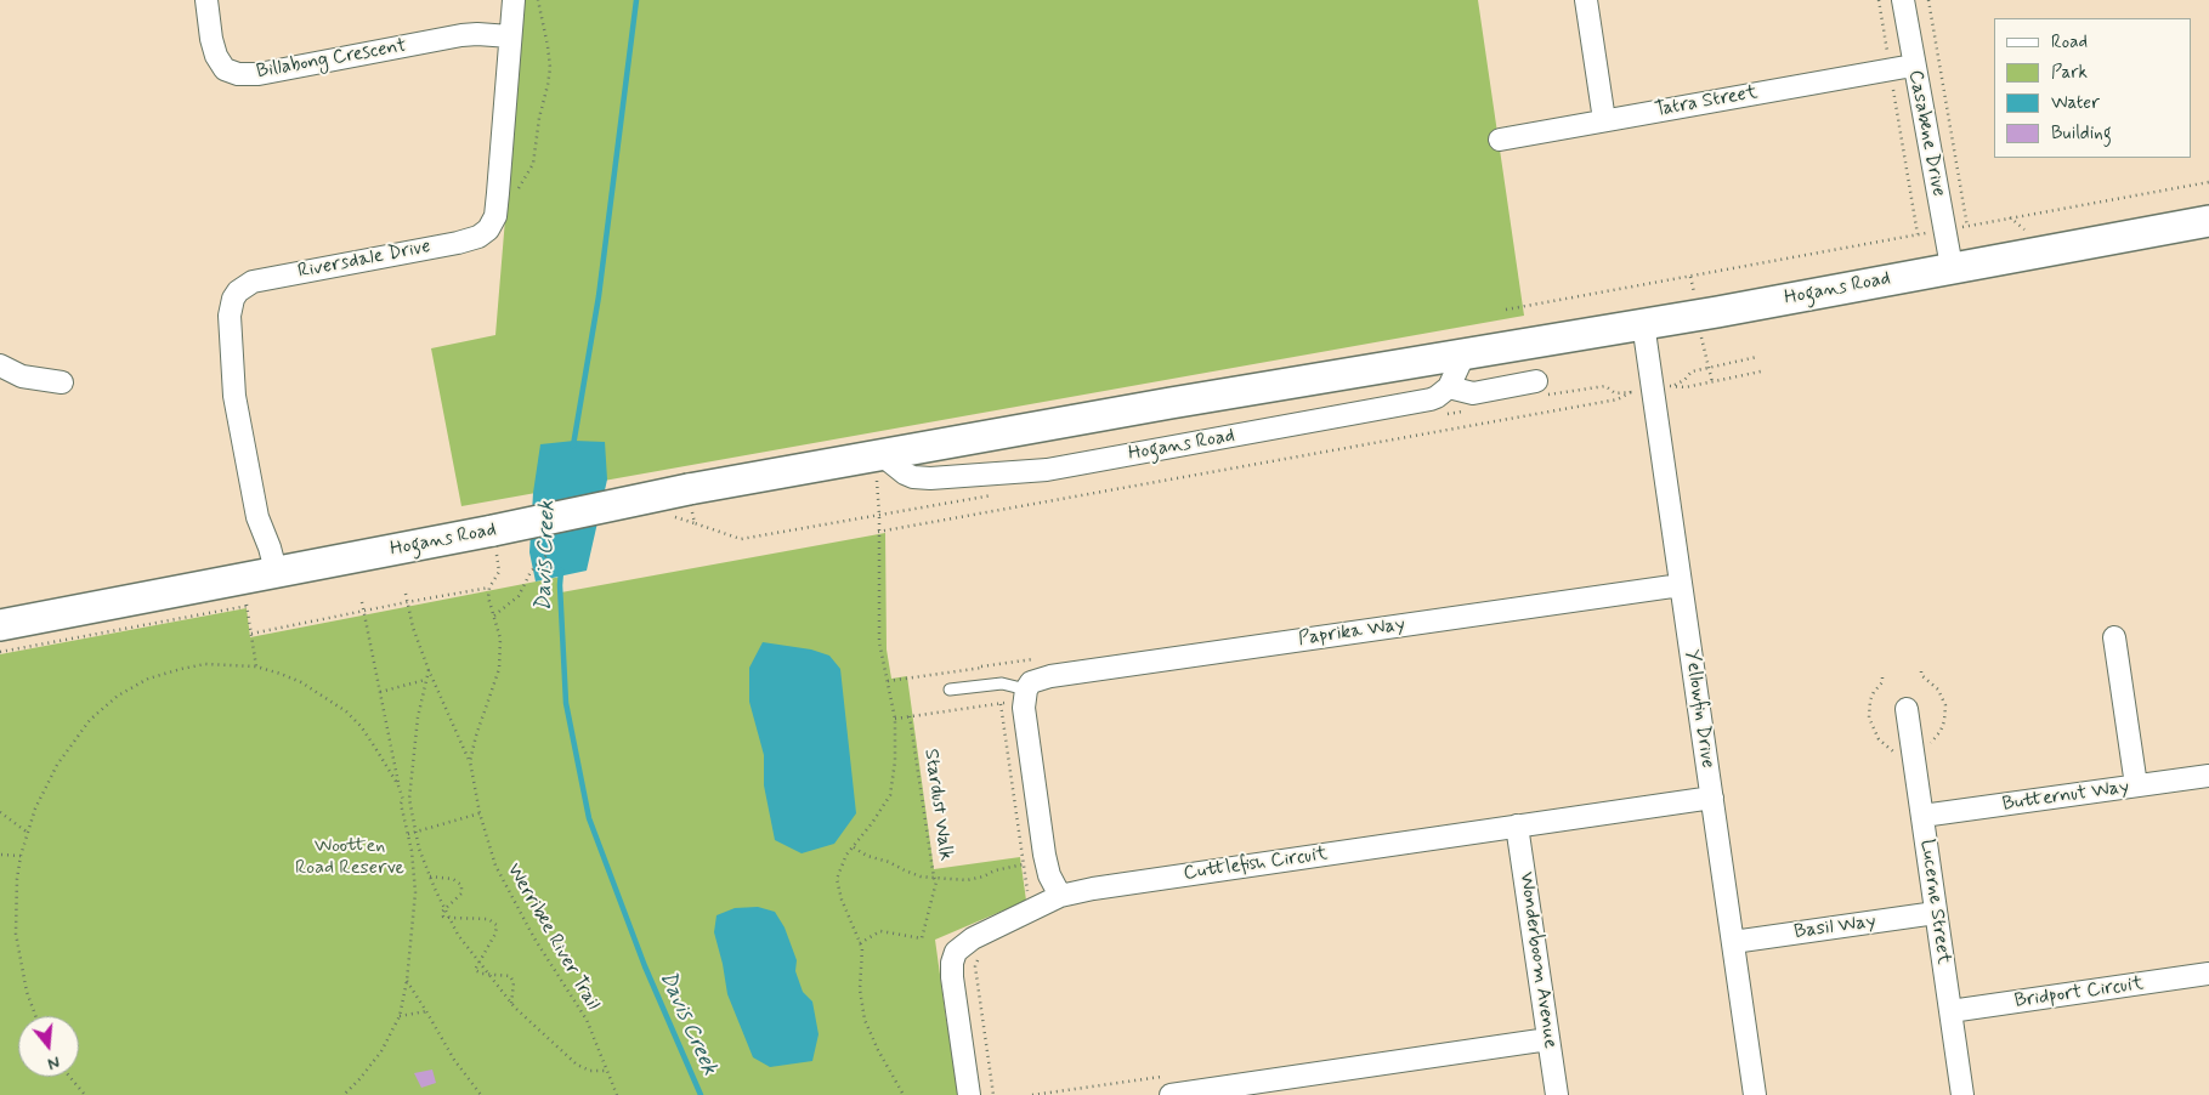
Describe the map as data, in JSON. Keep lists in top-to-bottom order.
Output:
{
  "streets": {
    "street": [
      "Billabong Crescent",
      "Tatra Street",
      "Casabene Drive",
      "Riversdale Drive",
      "Hogans Road",
      "Paprika Way",
      "Yellowfin Drive",
      "Butternut Way",
      "Cuttlefish Circuit",
      "Lucerne Street",
      "Basil Way",
      "Wonderboom Avenue",
      "Bridport Circuit"
    ],
    "path": ["Stardust Walk", "Werribee River Trail"]
  },
  "crossings": [
    ["Billabong Crescent", "Riversdale Drive"],
    ["Tatra Street", "Casabene Drive"],
    ["Casabene Drive", "Hogans Road"],
    ["Riversdale Drive", "Hogans Road"],
    ["Hogans Road", "Yellowfin Drive"],
    ["Hogans Road", "Werribee River Trail"],
    ["Paprika Way", "Yellowfin Drive"],
    ["Yellowfin Drive", "Cuttlefish Circuit"],
    ["Yellowfin Drive", "Basil Way"],
    ["Butternut Way", "Lucerne Street"],
    ["Cuttlefish Circuit", "Wonderboom Avenue"],
    ["Lucerne Street", "Basil Way"],
    ["Lucerne Street", "Bridport Circuit"]
  ],
  "water": ["Davis Creek"],
  "parks": ["Wootten Road Reserve"],
  "legend": [
    "Road",
    "Park",
    "Water",
    "Building"
  ],
  "north": "bottom"
}
